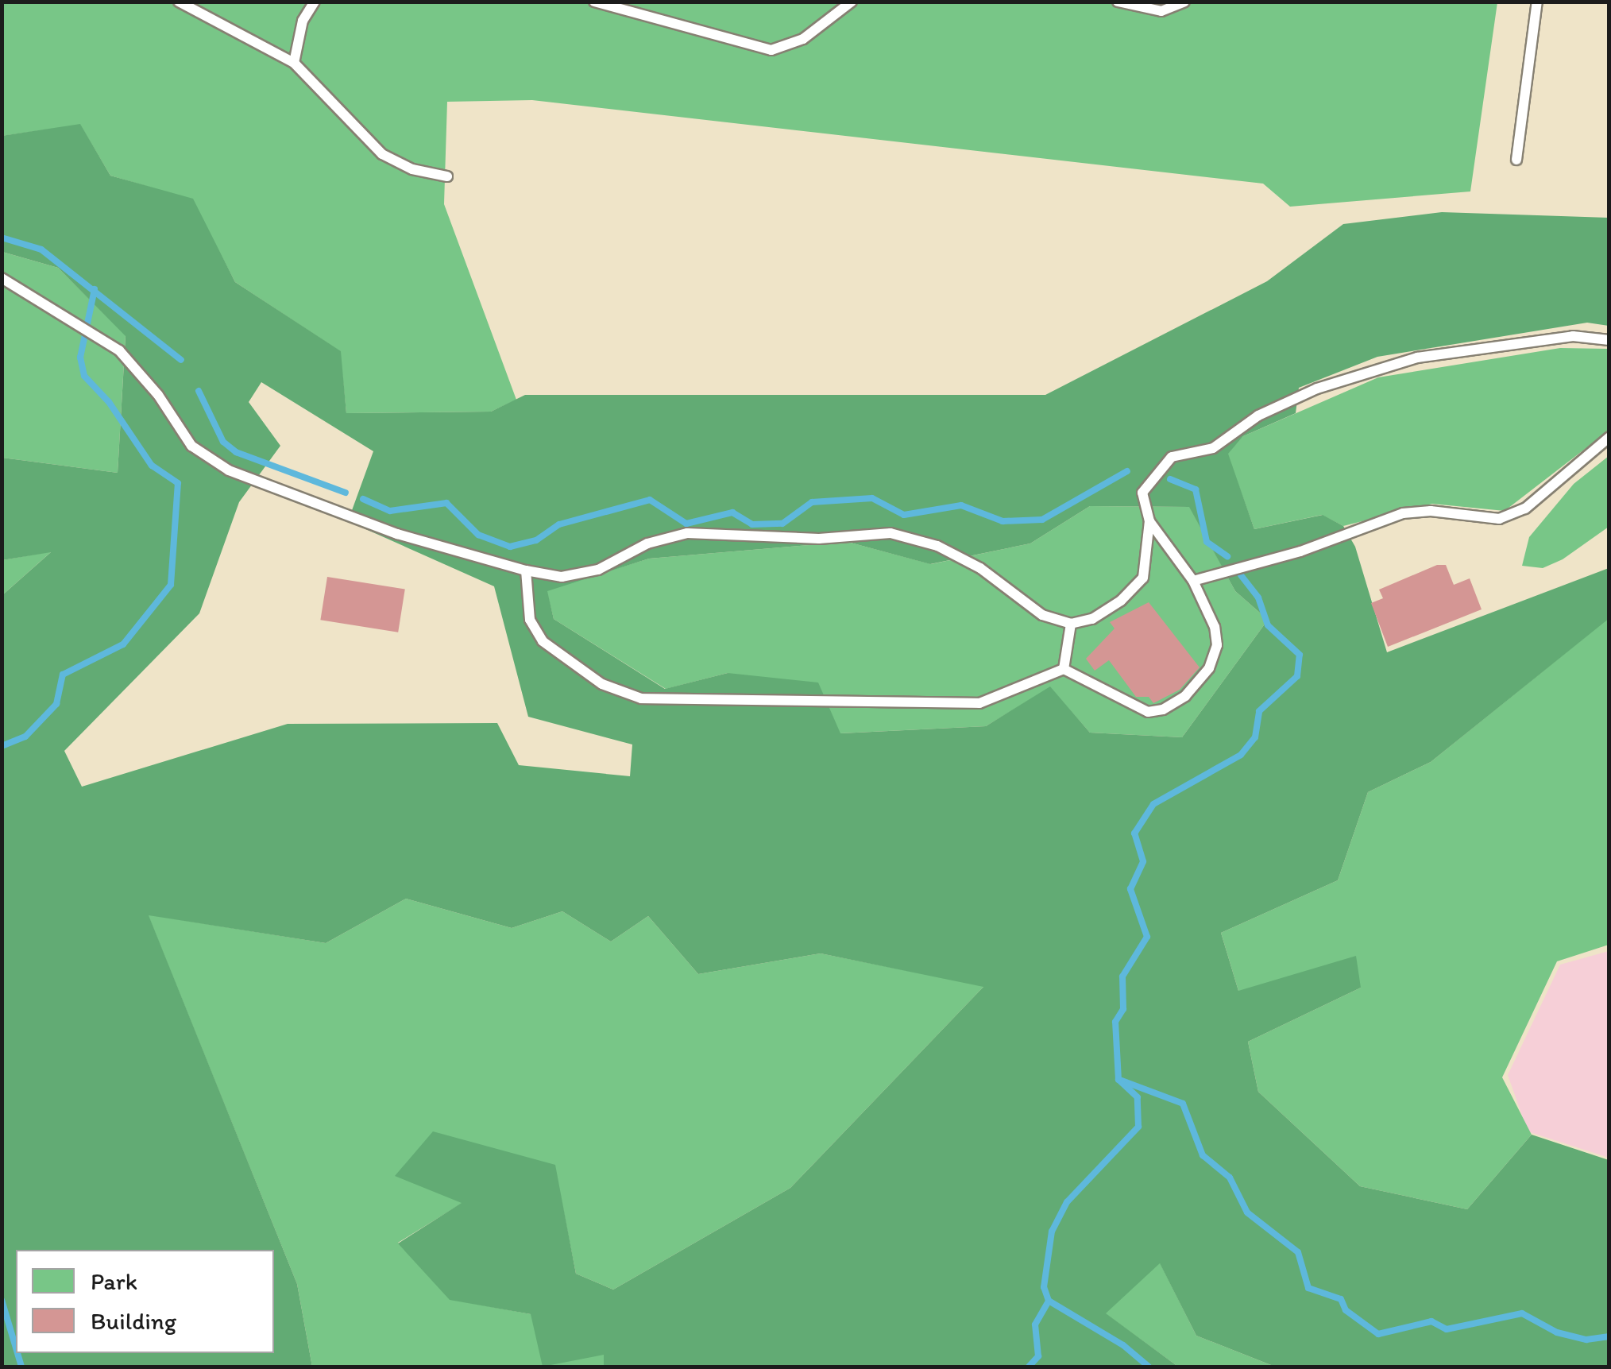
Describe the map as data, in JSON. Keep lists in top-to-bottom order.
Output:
{
  "legend": ["Park", "Building"]
}
